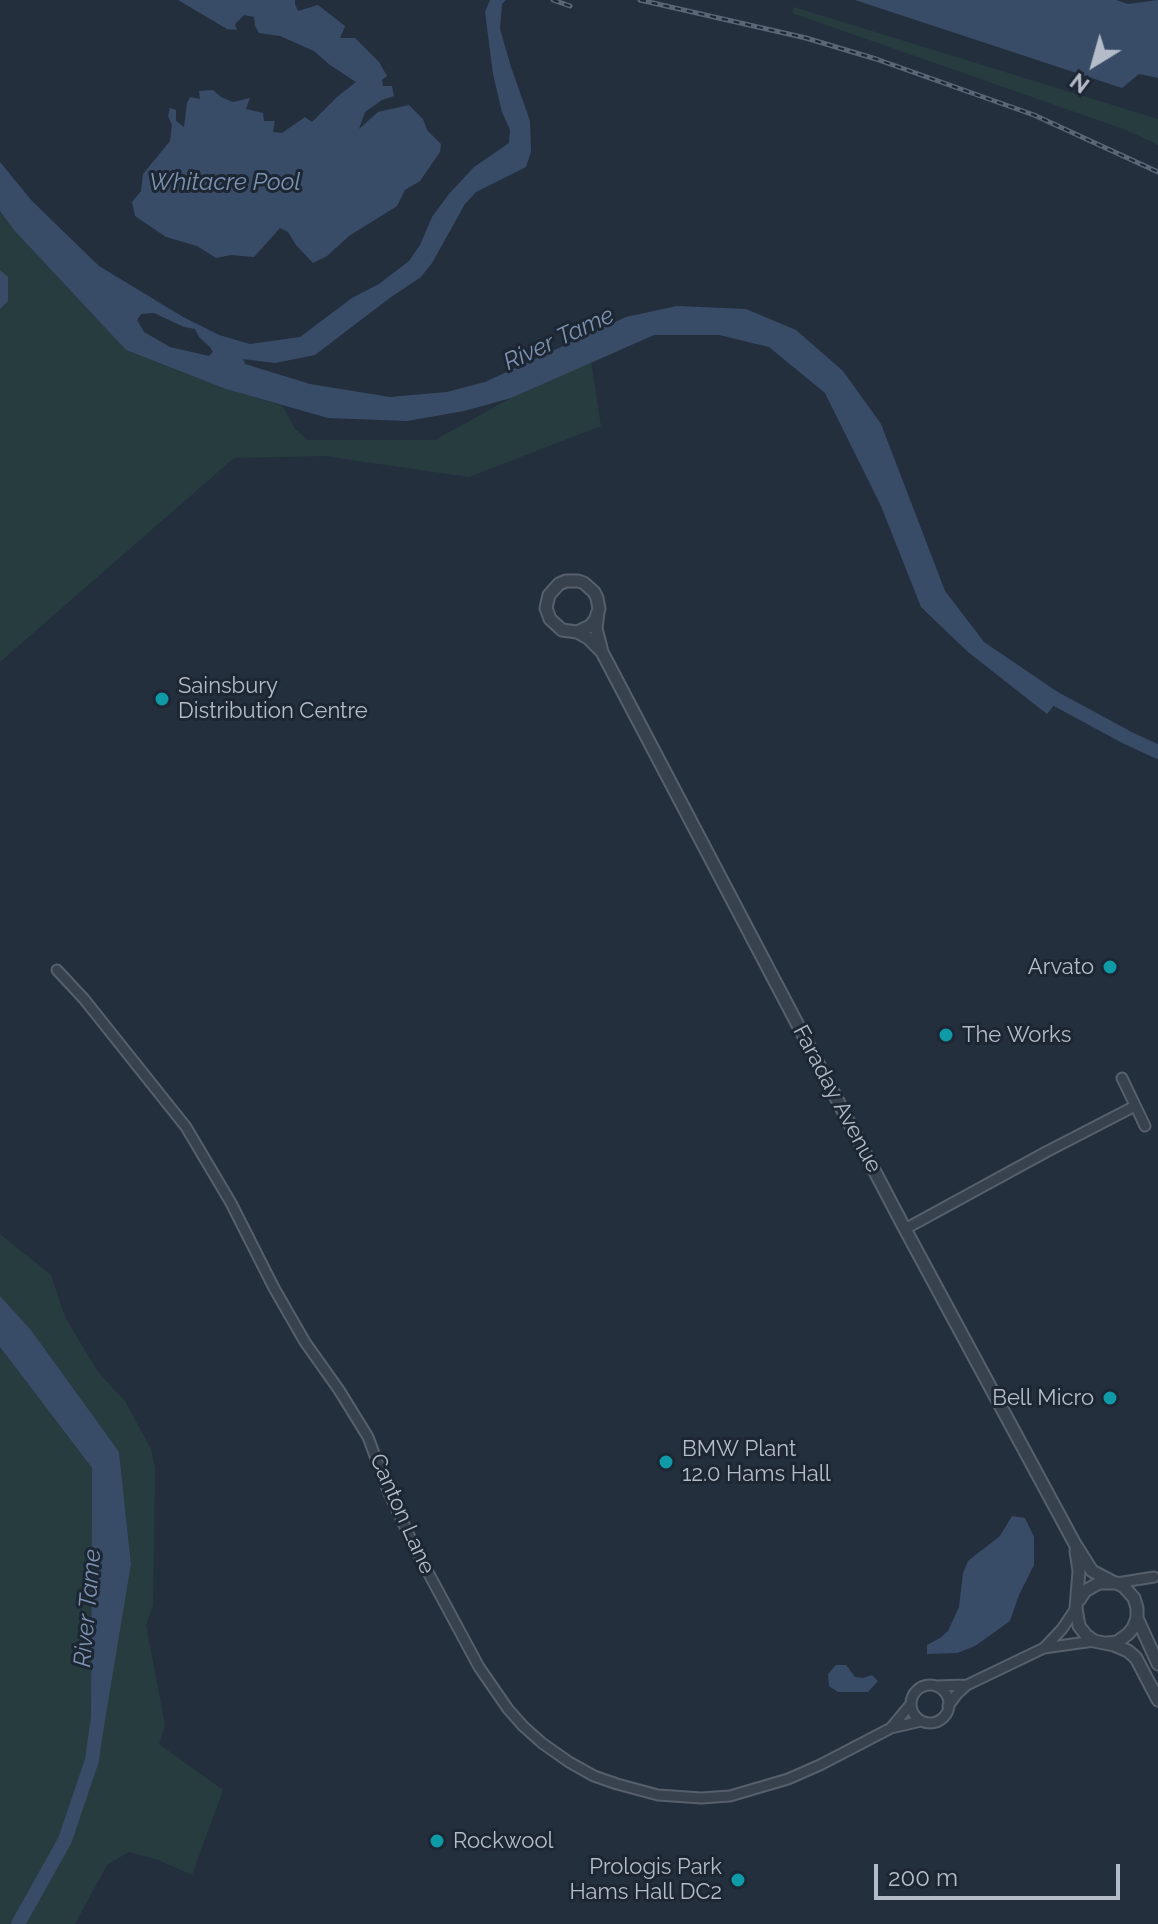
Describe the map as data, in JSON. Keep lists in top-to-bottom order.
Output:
{
  "streets": {
    "street": ["Faraday Avenue", "Canton Lane"]
  },
  "water": ["Whitacre Pool", "River Tame"],
  "places": [
    "Sainsbury Distribution Centre",
    "Arvato",
    "The Works",
    "Bell Micro",
    "BMW Plant 12.0 Hams Hall",
    "Rockwool",
    "Prologis Park Hams Hall DC2"
  ],
  "scale_bar": "200 m",
  "north": "bottom left"
}
